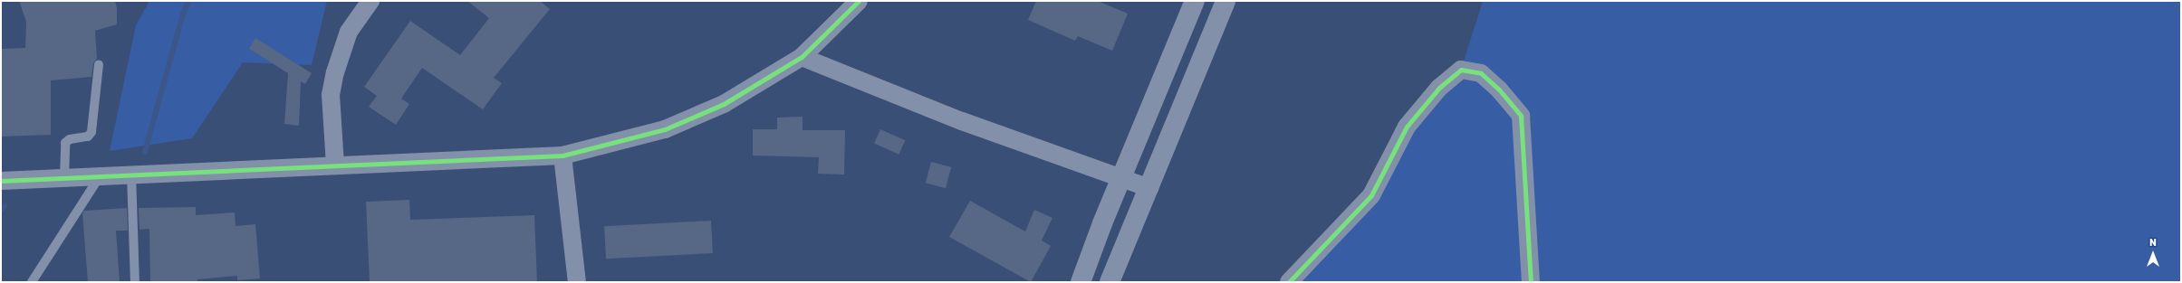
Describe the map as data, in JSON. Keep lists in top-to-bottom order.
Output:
{
  "north": "top"
}
